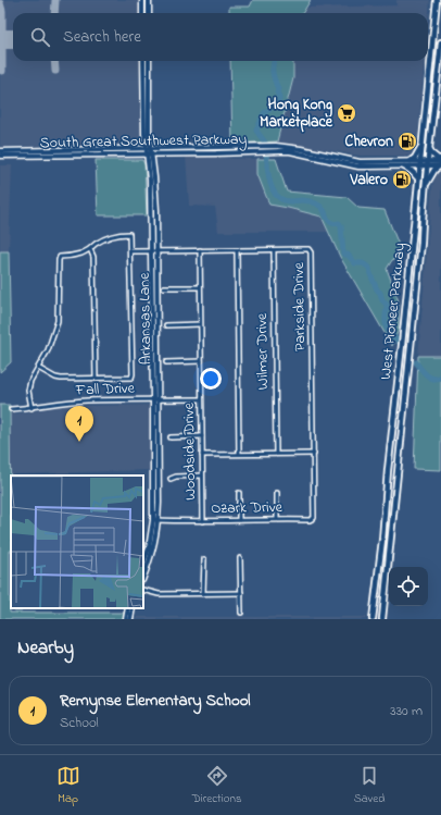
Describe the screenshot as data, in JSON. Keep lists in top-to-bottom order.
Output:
{
  "streets": {
    "main road": ["South Great Southwest Parkway", "West Pioneer Parkway", "Arkansas Lane"],
    "street": [
      "Parkside Drive",
      "Wilmer Drive",
      "Fall Drive",
      "Woodside Drive",
      "Ozark Drive"
    ]
  },
  "crossings": [
    ["South Great Southwest Parkway", "West Pioneer Parkway"],
    ["South Great Southwest Parkway", "Arkansas Lane"],
    ["Parkside Drive", "Arkansas Lane"],
    ["Parkside Drive", "Wilmer Drive"],
    ["Parkside Drive", "Woodside Drive"],
    ["Parkside Drive", "Ozark Drive"],
    ["Arkansas Lane", "Fall Drive"],
    ["Arkansas Lane", "Ozark Drive"],
    ["Fall Drive", "Woodside Drive"],
    ["Woodside Drive", "Ozark Drive"]
  ],
  "places": {
    "supermarket": ["Hong Kong Marketplace"],
    "fuel station": ["Chevron", "Valero"]
  },
  "page": {
    "search": "Search here",
    "pins": "1",
    "heading": "Nearby",
    "list": [
      {
        "mark": "1",
        "name": "Remynse Elementary School",
        "note": "School",
        "value": "330 m"
      }
    ],
    "nav": ["Map", "Directions", "Saved"]
  }
}
